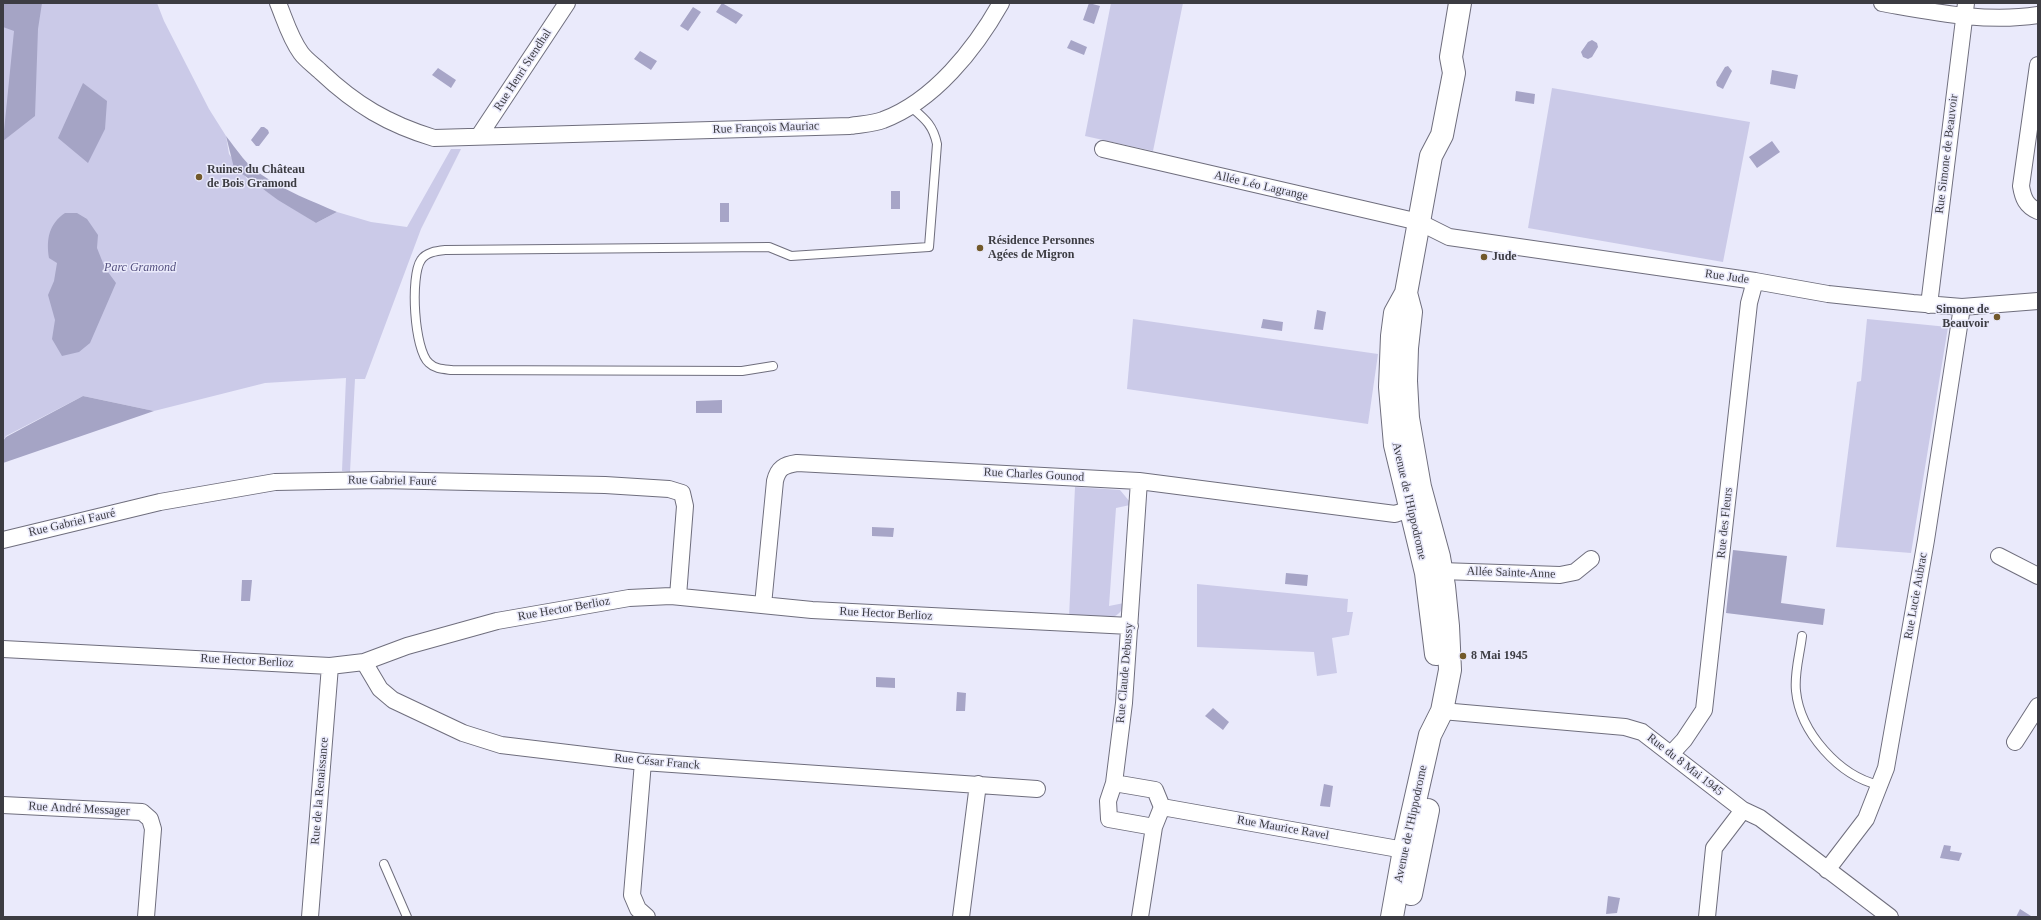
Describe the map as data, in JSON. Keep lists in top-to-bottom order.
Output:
{
  "streets": {
    "street": [
      "Rue Henri Stendhal",
      "Rue François Mauriac",
      "Rue Simone de Beauvoir",
      "Allée Léo Lagrange",
      "Rue Jude",
      "Rue Charles Gounod",
      "Rue Gabriel Fauré",
      "Avenue de l'Hippodrome",
      "Rue des Fleurs",
      "Allée Sainte-Anne",
      "Rue Lucie Aubrac",
      "Rue Hector Berlioz",
      "Rue Claude Debussy",
      "Rue César Franck",
      "Rue du 8 Mai 1945",
      "Rue de la Renaissance",
      "Rue André Messager",
      "Rue Maurice Ravel"
    ]
  },
  "crossings": [
    ["Rue Henri Stendhal", "Rue François Mauriac"],
    ["Rue Simone de Beauvoir", "Rue Jude"],
    ["Allée Léo Lagrange", "Rue Jude"],
    ["Allée Léo Lagrange", "Avenue de l'Hippodrome"],
    ["Rue Jude", "Avenue de l'Hippodrome"],
    ["Rue Jude", "Rue des Fleurs"],
    ["Rue Jude", "Rue Lucie Aubrac"],
    ["Rue Charles Gounod", "Avenue de l'Hippodrome"],
    ["Rue Charles Gounod", "Rue Hector Berlioz"],
    ["Rue Charles Gounod", "Rue Claude Debussy"],
    ["Rue Gabriel Fauré", "Rue Hector Berlioz"],
    ["Avenue de l'Hippodrome", "Allée Sainte-Anne"],
    ["Avenue de l'Hippodrome", "Rue du 8 Mai 1945"],
    ["Avenue de l'Hippodrome", "Rue Maurice Ravel"],
    ["Rue des Fleurs", "Rue du 8 Mai 1945"],
    ["Rue Lucie Aubrac", "Rue du 8 Mai 1945"],
    ["Rue Hector Berlioz", "Rue Claude Debussy"],
    ["Rue Hector Berlioz", "Rue César Franck"],
    ["Rue Hector Berlioz", "Rue de la Renaissance"]
  ],
  "parks": ["Parc Gramond"],
  "places": [
    "Ruines du Château de Bois Gramond",
    "Résidence Personnes Agées de Migron",
    "Jude",
    "Simone de Beauvoir",
    "8 Mai 1945"
  ]
}
